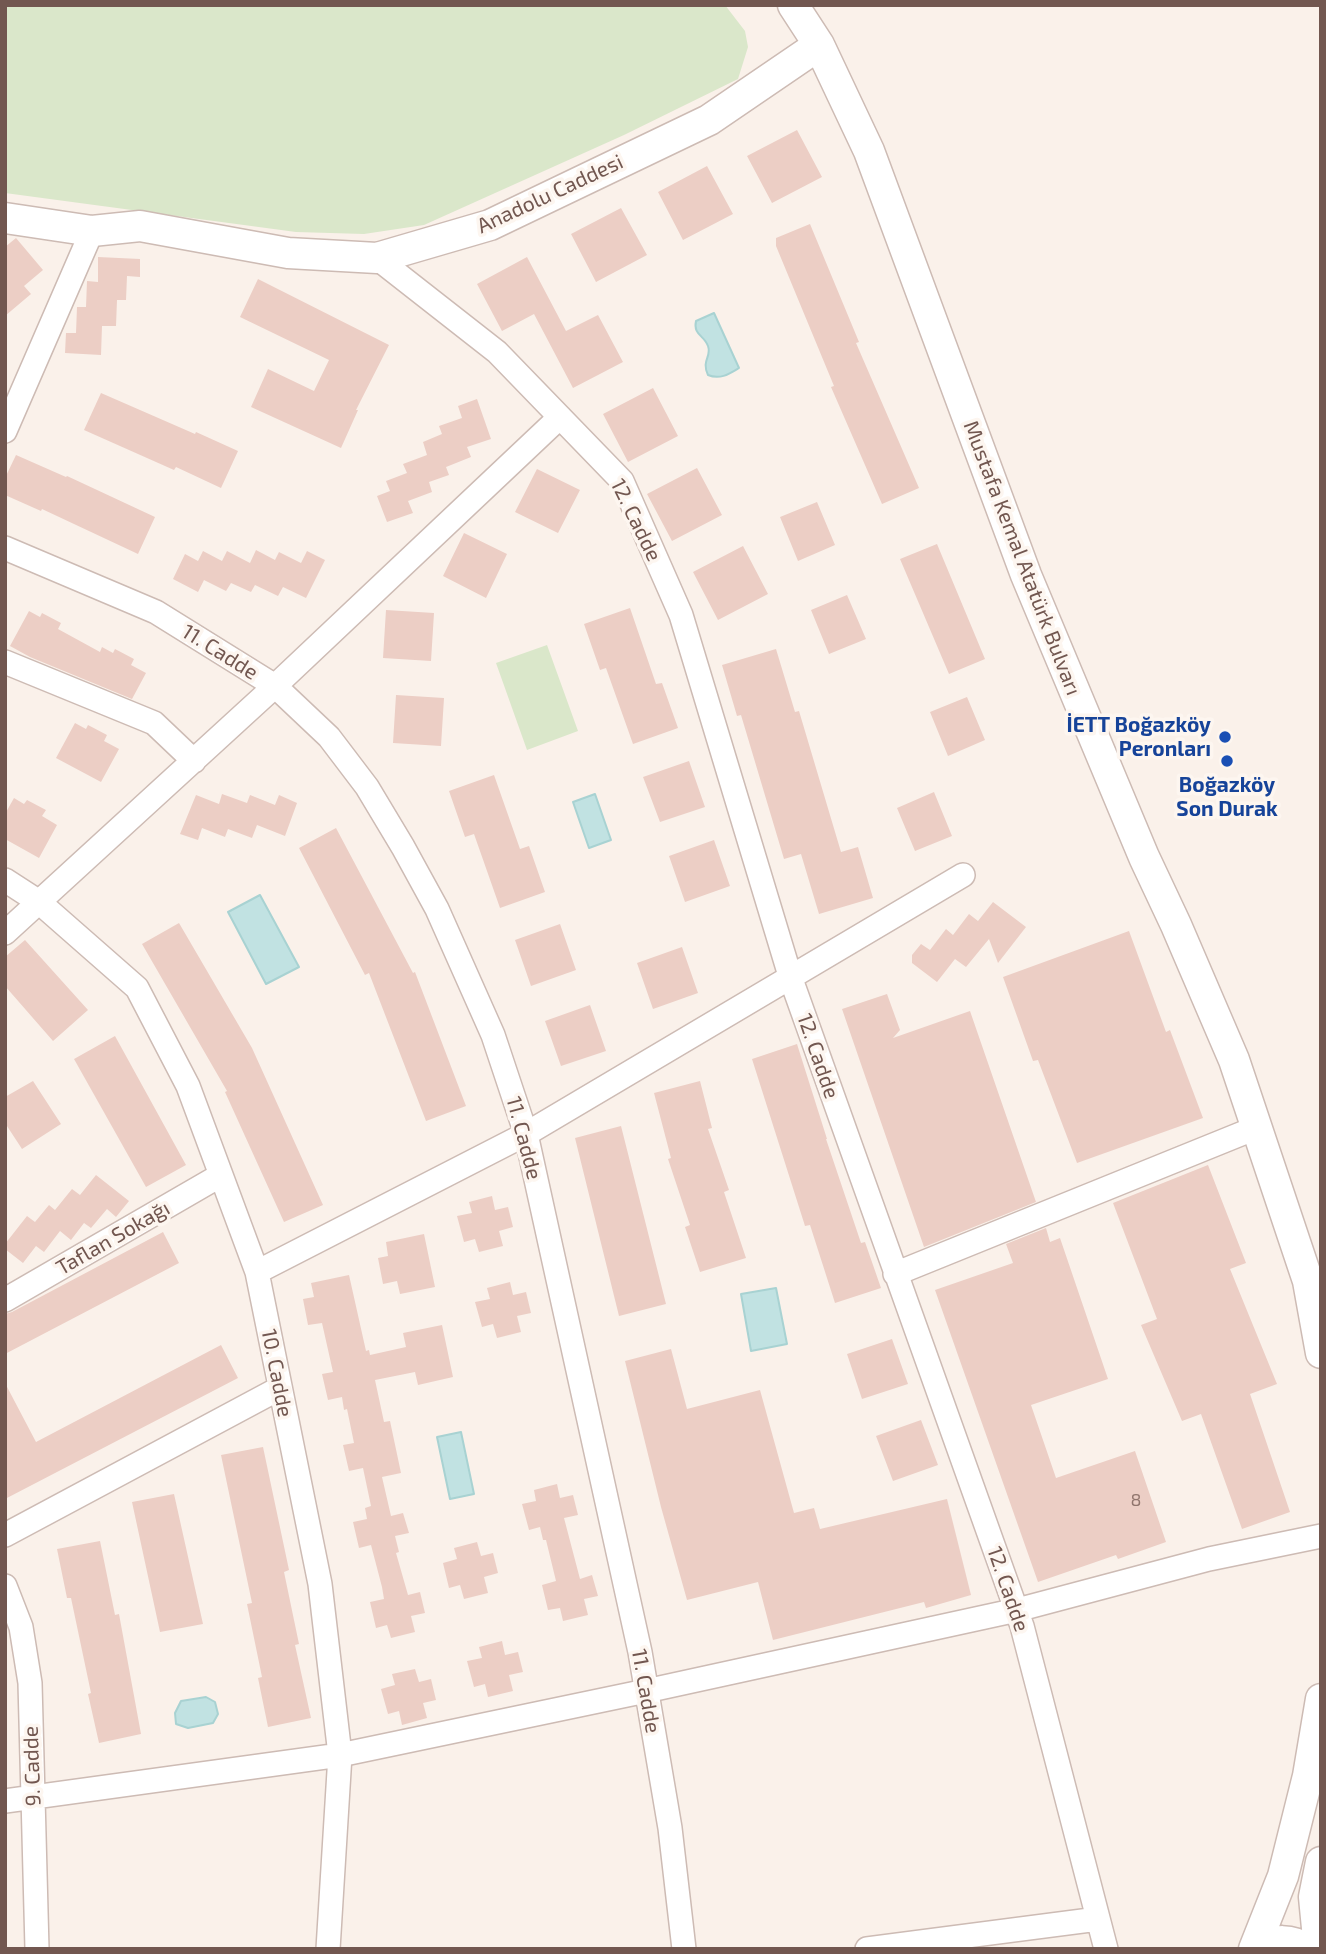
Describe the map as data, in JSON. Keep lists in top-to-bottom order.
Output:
{
  "streets": {
    "street": [
      "Anadolu Caddesi",
      "12. Cadde",
      "Mustafa Kemal Atatürk Bulvarı",
      "11. Cadde",
      "Taflan Sokağı",
      "10. Cadde",
      "9. Cadde"
    ]
  },
  "crossings": [
    ["Anadolu Caddesi", "12. Cadde"],
    ["Anadolu Caddesi", "Mustafa Kemal Atatürk Bulvarı"],
    ["Taflan Sokağı", "10. Cadde"]
  ],
  "places": ["İETT Boğazköy Peronları", "Boğazköy Son Durak"],
  "house_numbers": ["8"]
}
